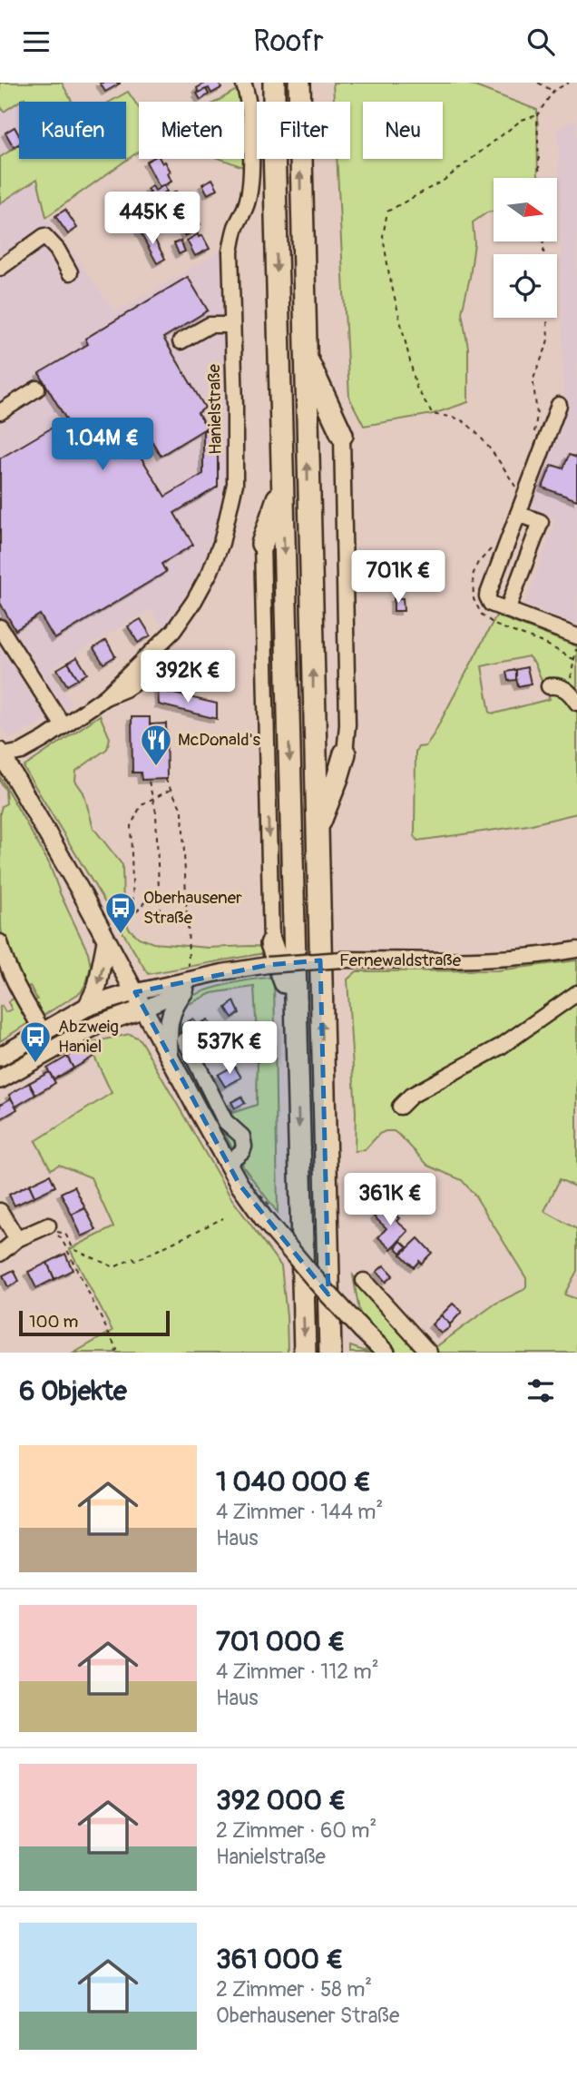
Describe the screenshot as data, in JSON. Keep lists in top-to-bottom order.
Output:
{
  "streets": {
    "street": ["Hanielstraße", "Fernewaldstraße"]
  },
  "places": {
    "restaurant": ["McDonald's"],
    "bus stop": ["Oberhausener Straße", "Abzweig Haniel"]
  },
  "scale_bar": "100 m",
  "north": "right",
  "page": {
    "header": "Roofr",
    "chip": [
      "Kaufen",
      "Mieten",
      "Filter",
      "Neu"
    ],
    "price": [
      "445K €",
      "1.04M €",
      "701K €",
      "392K €",
      "537K €",
      "361K €"
    ],
    "scale": "100 m",
    "heading": "6 Objekte",
    "list": [
      {
        "name": "1 040 000 €",
        "note": "4 Zimmer · 144 m² · Haus"
      },
      {
        "name": "701 000 €",
        "note": "4 Zimmer · 112 m² · Haus"
      },
      {
        "name": "392 000 €",
        "note": "2 Zimmer · 60 m² · Hanielstraße"
      },
      {
        "name": "361 000 €",
        "note": "2 Zimmer · 58 m² · Oberhausener Straße"
      }
    ]
  }
}
